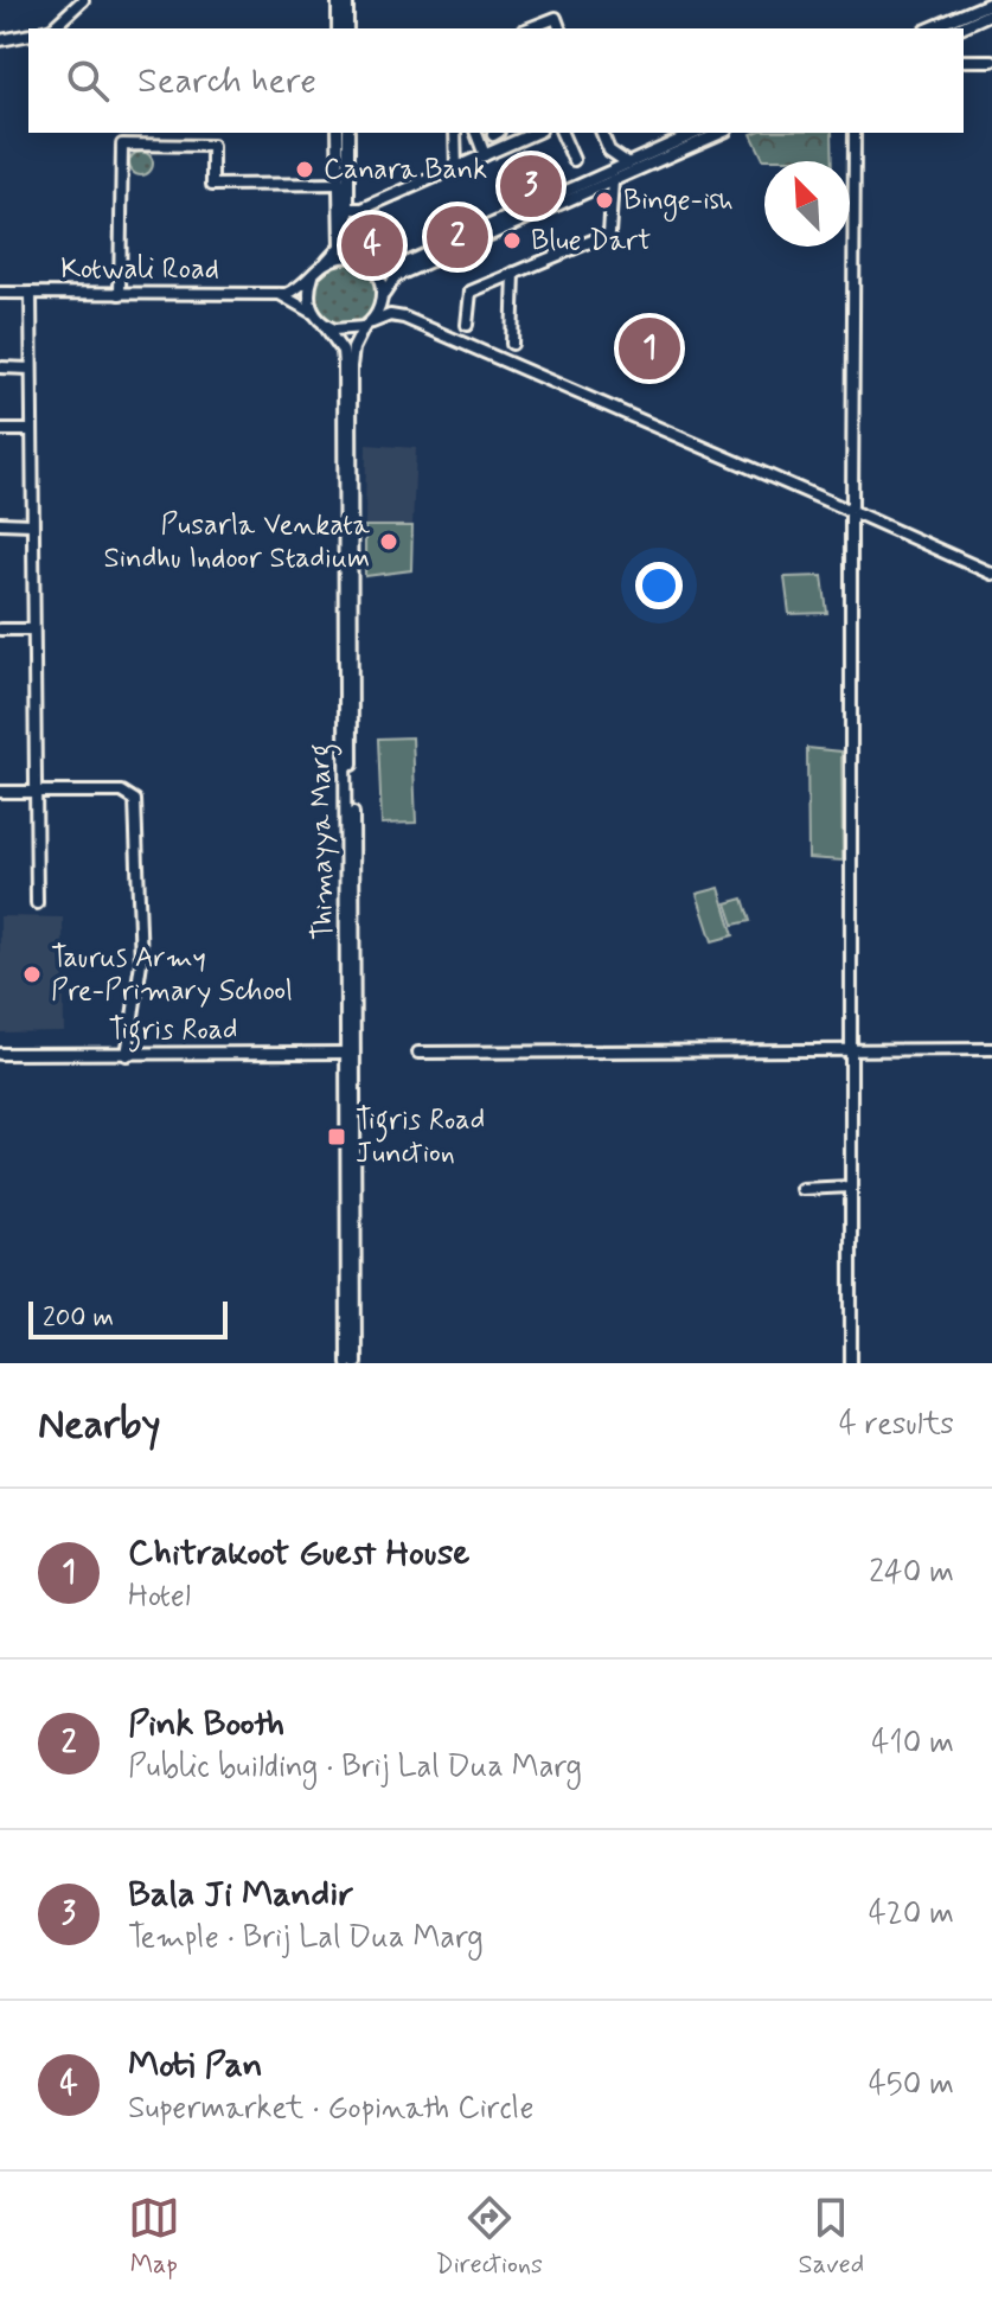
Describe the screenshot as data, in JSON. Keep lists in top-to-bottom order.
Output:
{
  "streets": {
    "street": ["Kotwali Road", "Thimayya Marg", "Tigris Road"]
  },
  "crossings": [
    ["Thimayya Marg", "Tigris Road"]
  ],
  "places": {
    "other": [
      "Canara Bank",
      "Binge-ish",
      "Blue Dart",
      "Pusarla Venkata Sindhu Indoor Stadium",
      "Taurus Army Pre-Primary School"
    ],
    "transit": ["Tigris Road Junction"]
  },
  "scale_bar": "200 m",
  "north": "top left",
  "page": {
    "search": "Search here",
    "pins": [
      "3",
      "2",
      "4",
      "1"
    ],
    "scale": "200 m",
    "heading": ["Nearby", "4 results"],
    "list": [
      {
        "mark": "1",
        "name": "Chitrakoot Guest House",
        "note": "Hotel",
        "value": "240 m"
      },
      {
        "mark": "2",
        "name": "Pink Booth",
        "note": "Public building · Brij Lal Dua Marg",
        "value": "410 m"
      },
      {
        "mark": "3",
        "name": "Bala Ji Mandir",
        "note": "Temple · Brij Lal Dua Marg",
        "value": "420 m"
      },
      {
        "mark": "4",
        "name": "Moti Pan",
        "note": "Supermarket · Gopinath Circle",
        "value": "450 m"
      }
    ],
    "nav": ["Map", "Directions", "Saved"]
  }
}
